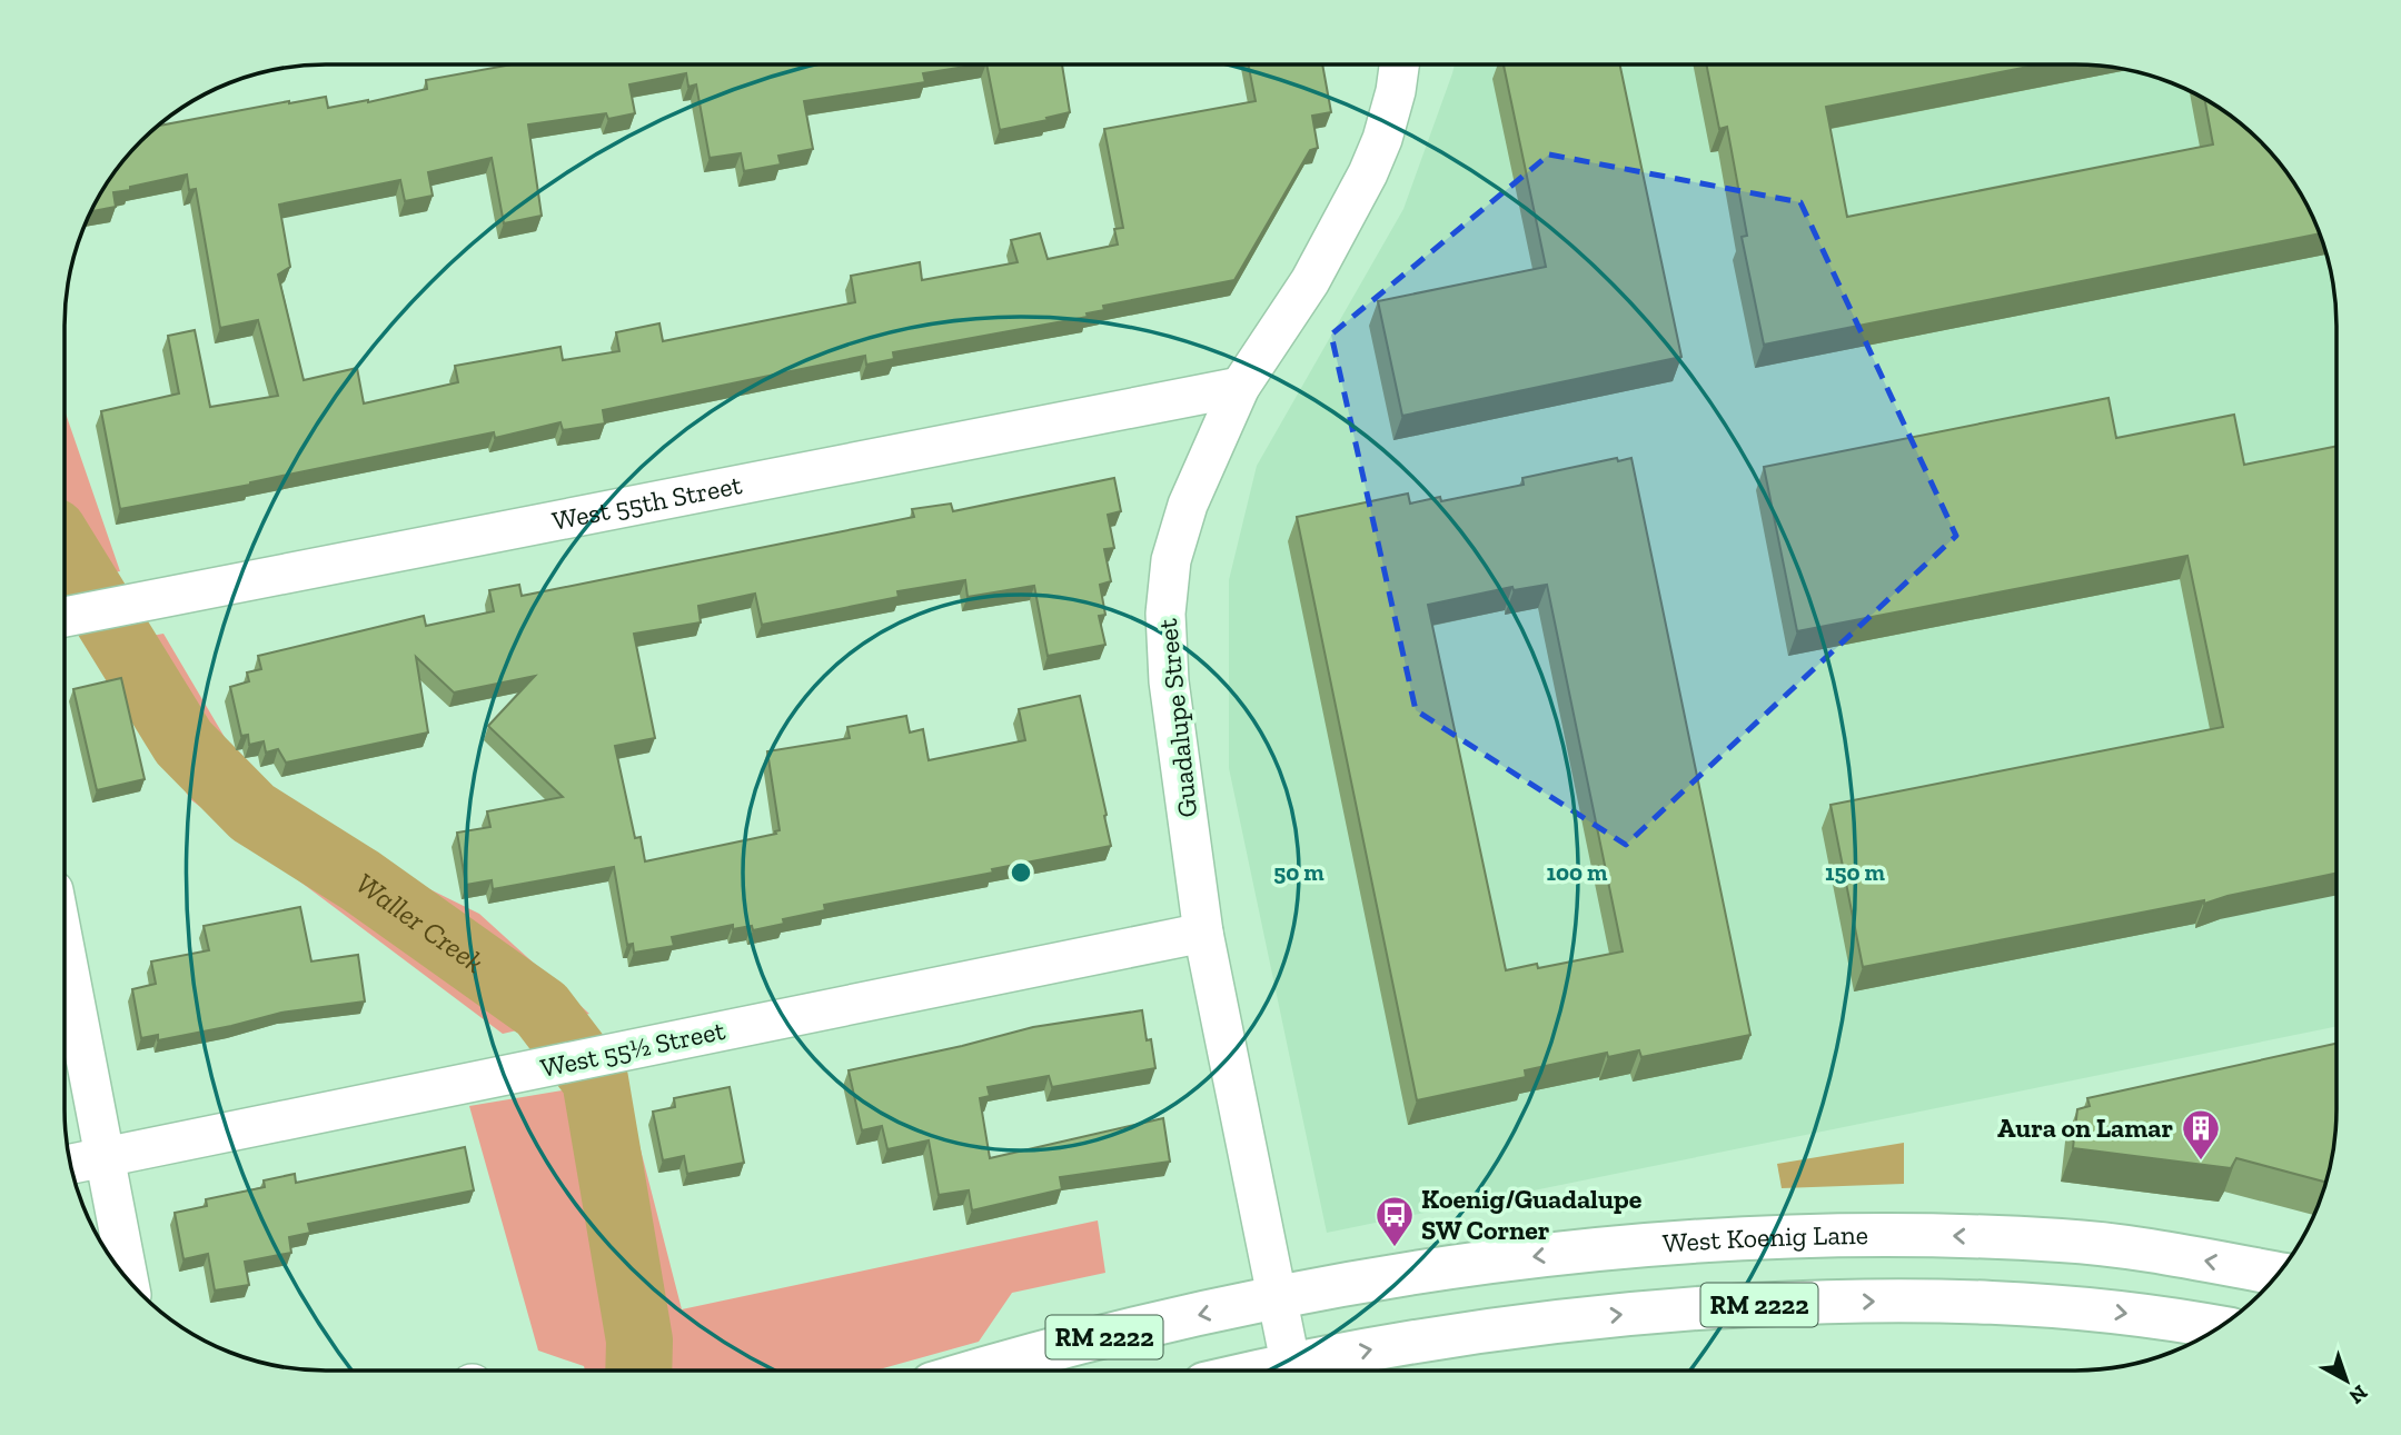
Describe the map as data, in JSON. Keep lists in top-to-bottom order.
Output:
{
  "streets": {
    "main road": ["West Koenig Lane", "RM 2222"],
    "street": ["West 55th Street", "Guadalupe Street", "West 55½ Street"]
  },
  "crossings": [
    ["West 55th Street", "Guadalupe Street"],
    ["Guadalupe Street", "West 55½ Street"],
    ["Guadalupe Street", "West Koenig Lane"]
  ],
  "water": ["Waller Creek"],
  "places": {
    "building": ["Aura on Lamar"],
    "bus stop": ["Koenig/Guadalupe SW Corner"]
  },
  "north": "bottom right",
  "rings": ["50 m", "100 m", "150 m"]
}
